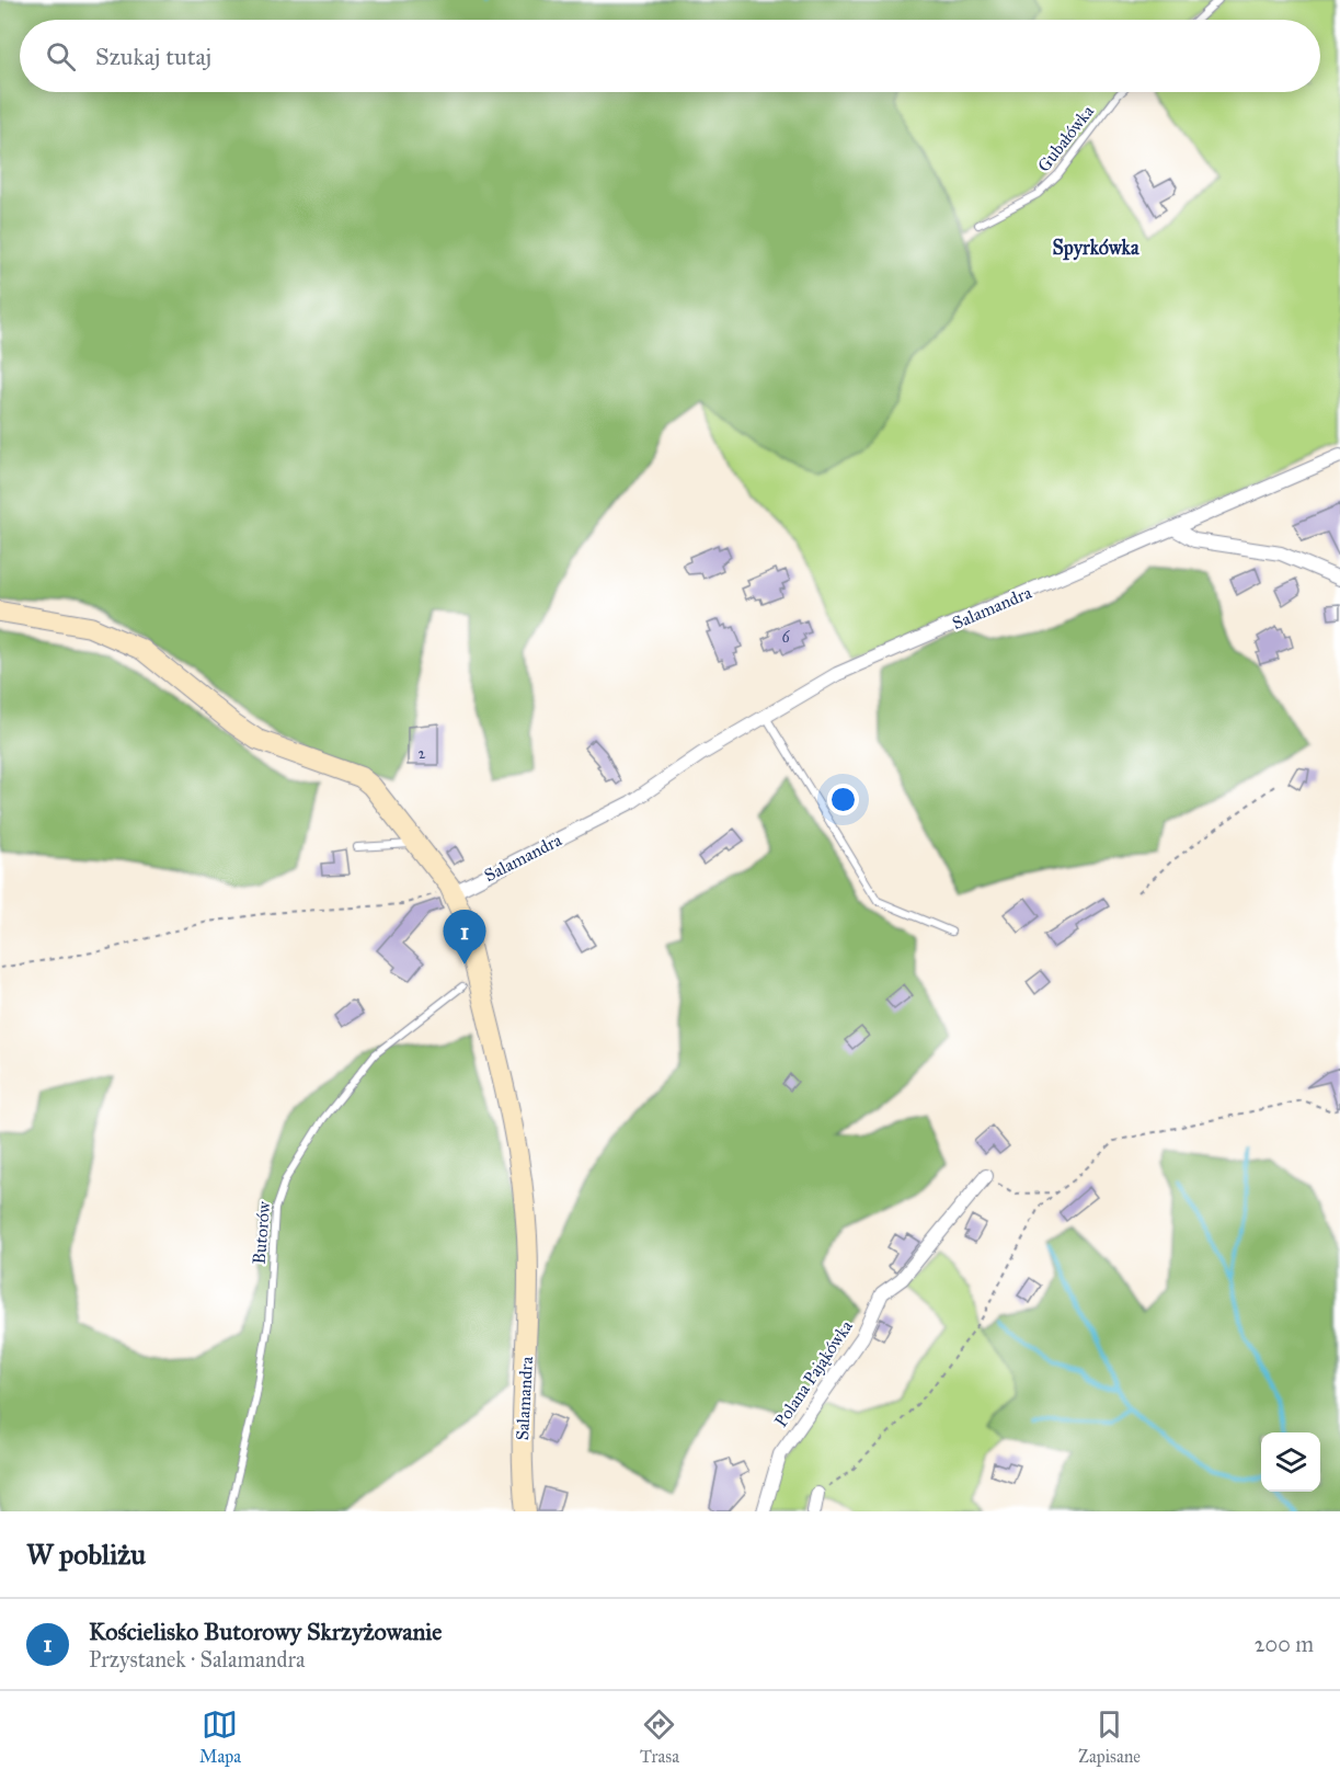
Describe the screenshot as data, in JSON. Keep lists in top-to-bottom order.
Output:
{
  "streets": {
    "street": ["Salamandra", "Polana Pająkówka"],
    "lane": ["Gubałówka", "Butorów"]
  },
  "crossings": [
    ["Salamandra", "Butorów"]
  ],
  "districts": ["Spyrkówka"],
  "house_numbers": ["6", "2"],
  "page": {
    "search": "Szukaj tutaj",
    "pins": "1",
    "heading": "W pobliżu",
    "list": [
      {
        "mark": "1",
        "name": "Kościelisko Butorowy Skrzyżowanie",
        "note": "Przystanek · Salamandra",
        "value": "200 m"
      }
    ],
    "nav": ["Mapa", "Trasa", "Zapisane"]
  }
}
